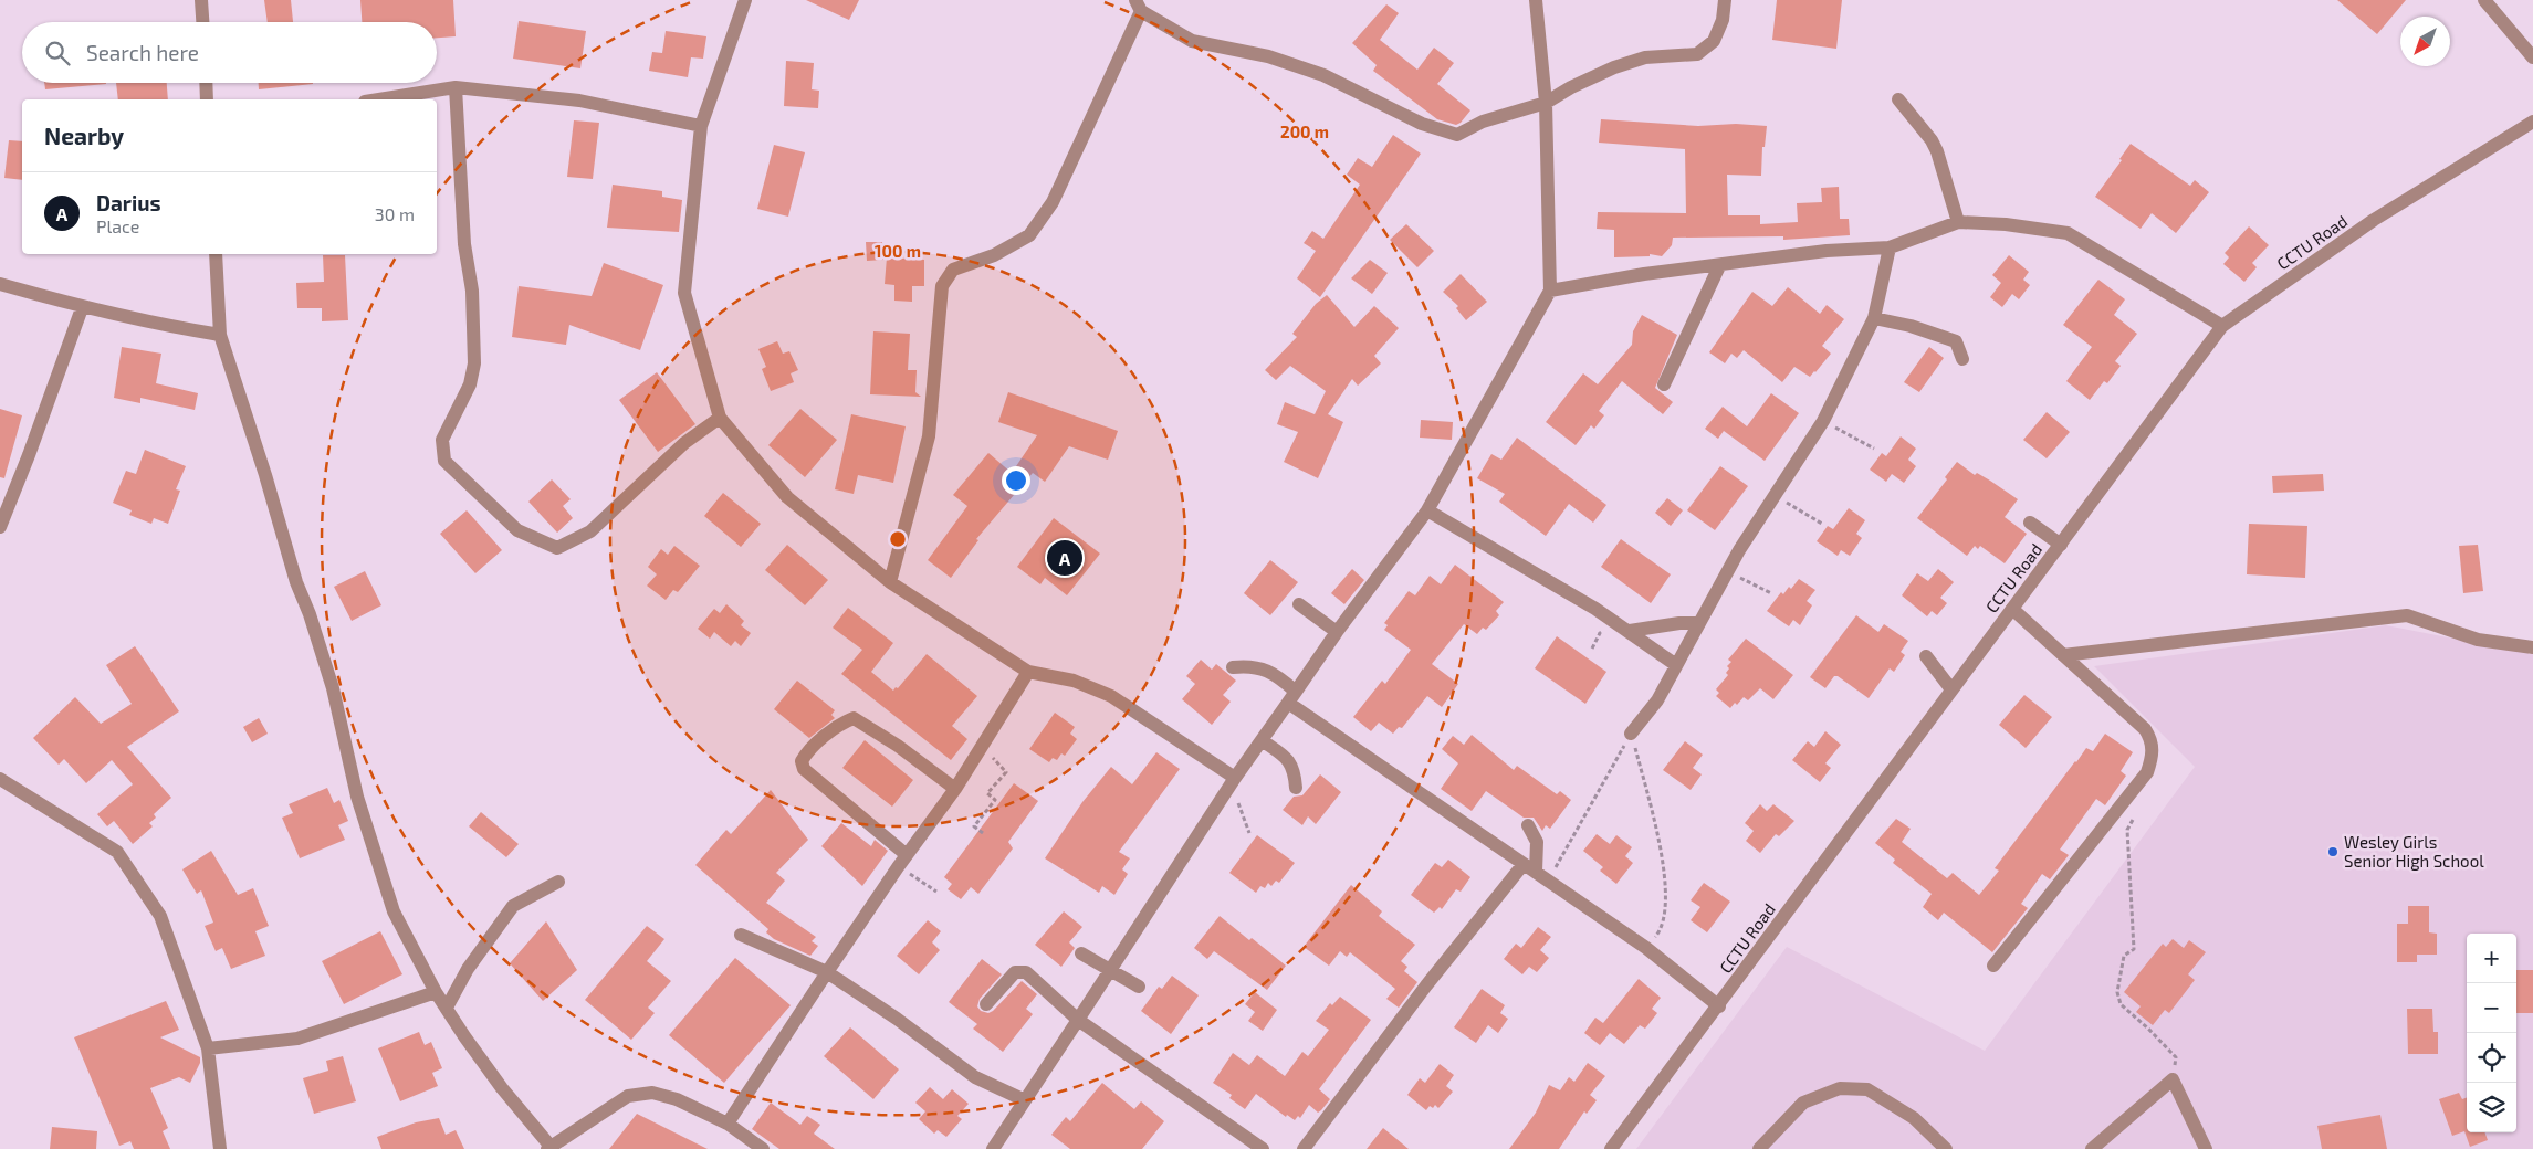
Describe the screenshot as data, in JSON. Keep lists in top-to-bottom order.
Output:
{
  "streets": {
    "street": ["CCTU Road"]
  },
  "places": ["Wesley Girls Senior High School"],
  "north": "bottom left",
  "page": {
    "search": "Search here",
    "heading": "Nearby",
    "list": [
      {
        "mark": "A",
        "name": "Darius",
        "note": "Place",
        "value": "30 m"
      }
    ],
    "pins": "A",
    "map_buttons": ["+", "−"]
  },
  "rings": ["200 m", "100 m"]
}
